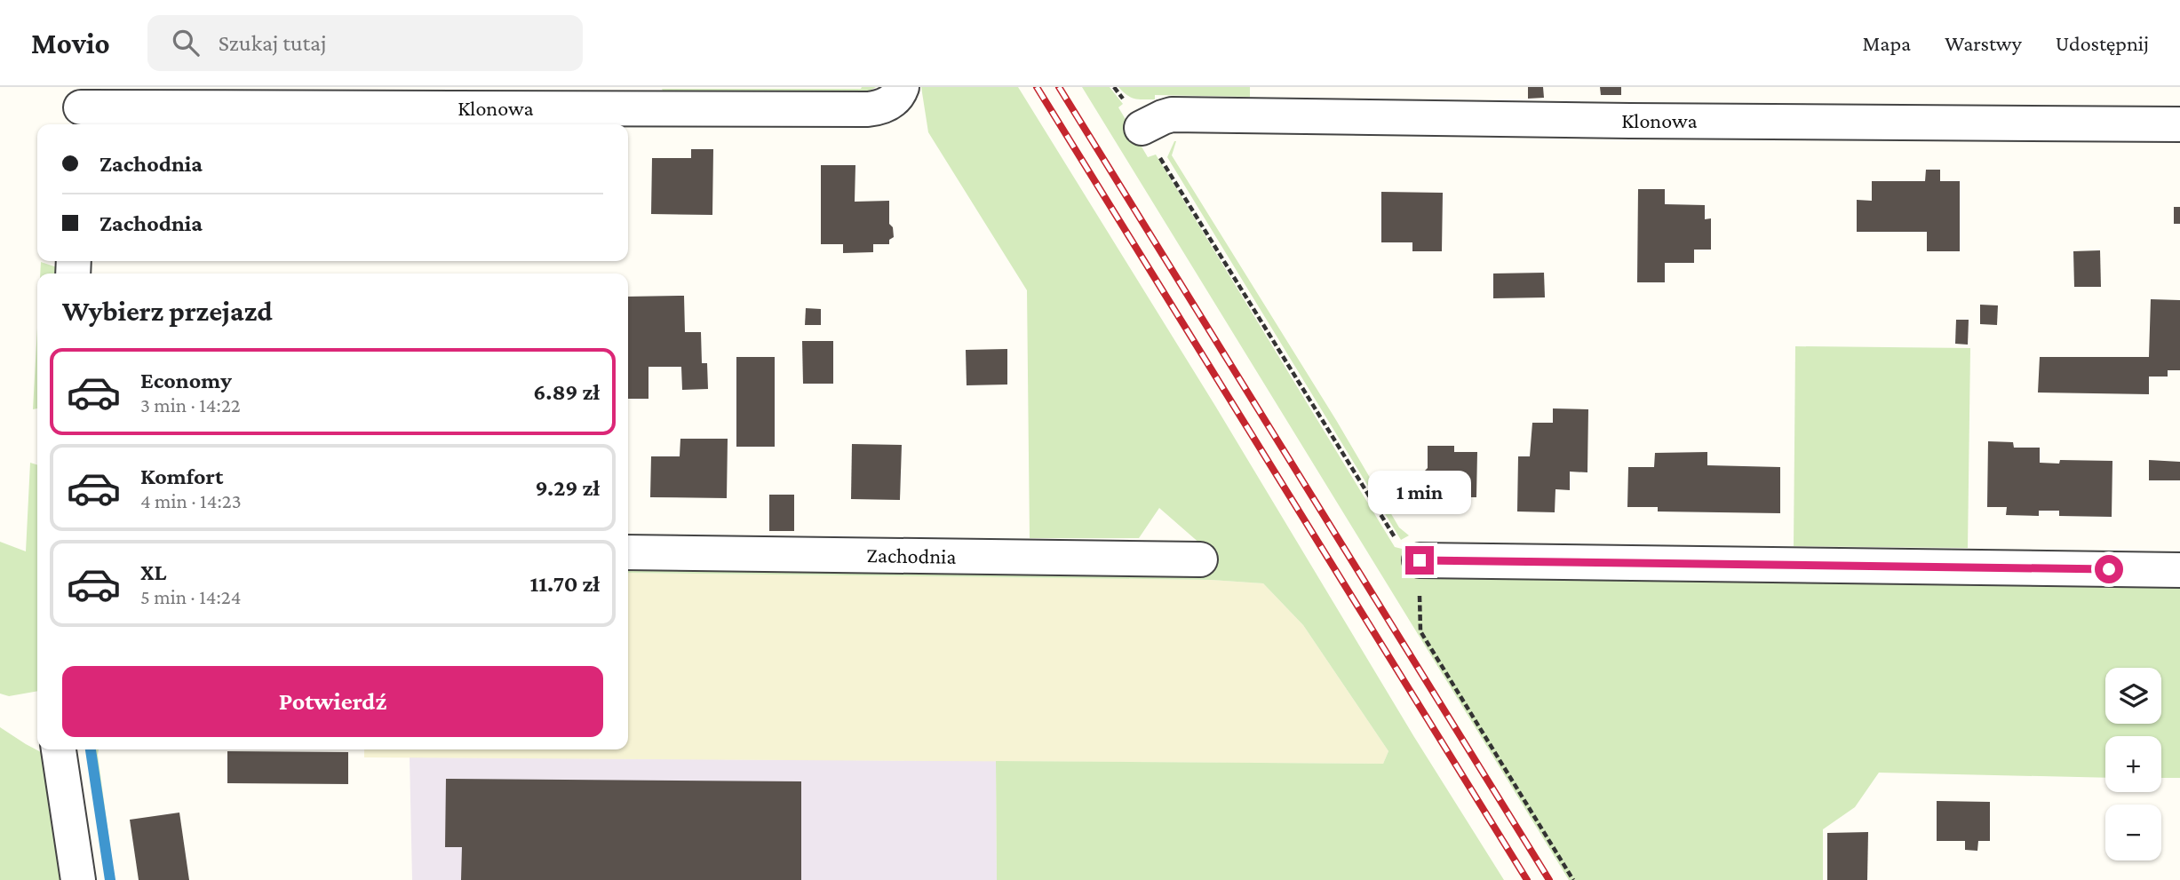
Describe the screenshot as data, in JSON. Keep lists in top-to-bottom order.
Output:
{
  "streets": {
    "street": ["Klonowa", "Zachodnia"]
  },
  "page": {
    "header": "Movio",
    "search": "Szukaj tutaj",
    "nav": ["Mapa", "Warstwy", "Udostępnij"],
    "banner": ["Zachodnia", "Zachodnia"],
    "heading": "Wybierz przejazd",
    "list": [
      {
        "name": "Economy",
        "note": "3 min · 14:22",
        "value": "6.89 zł"
      },
      {
        "name": "Komfort",
        "note": "4 min · 14:23",
        "value": "9.29 zł"
      },
      {
        "name": "XL",
        "note": "5 min · 14:24",
        "value": "11.70 zł"
      }
    ],
    "bubble": "1 min",
    "buttons": "Potwierdź",
    "map_buttons": ["+", "−"]
  }
}
